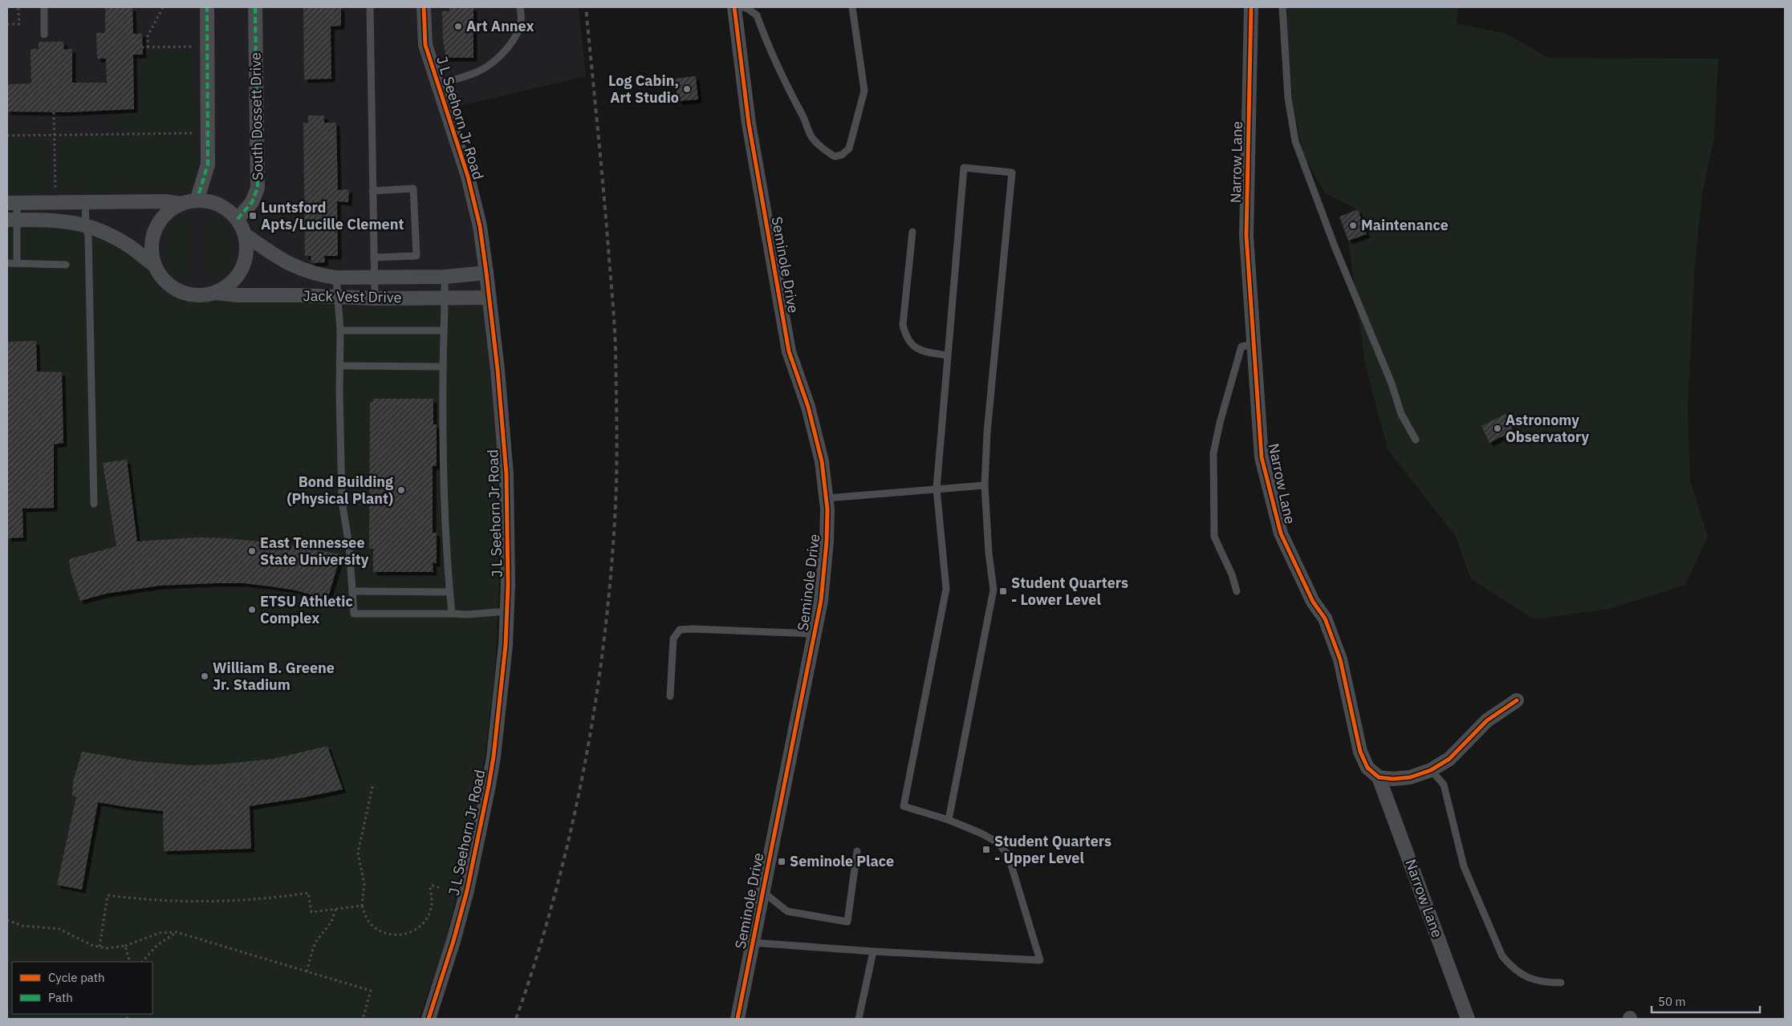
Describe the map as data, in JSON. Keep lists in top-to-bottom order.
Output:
{
  "streets": {
    "street": [
      "South Dossett Drive",
      "J L Seehorn Jr Road",
      "Narrow Lane",
      "Seminole Drive",
      "Jack Vest Drive"
    ]
  },
  "crossings": [
    ["South Dossett Drive", "Jack Vest Drive"],
    ["J L Seehorn Jr Road", "Jack Vest Drive"]
  ],
  "places": {
    "other": [
      "Art Annex",
      "Log Cabin, Art Studio",
      "Maintenance",
      "Astronomy Observatory",
      "Bond Building (Physical Plant)",
      "East Tennessee State University",
      "ETSU Athletic Complex",
      "William B. Greene Jr. Stadium"
    ],
    "transit": [
      "Luntsford Apts/Lucille Clement",
      "Student Quarters - Lower Level",
      "Student Quarters - Upper Level",
      "Seminole Place"
    ]
  },
  "legend": ["Cycle path", "Path"],
  "scale_bar": "50 m"
}
